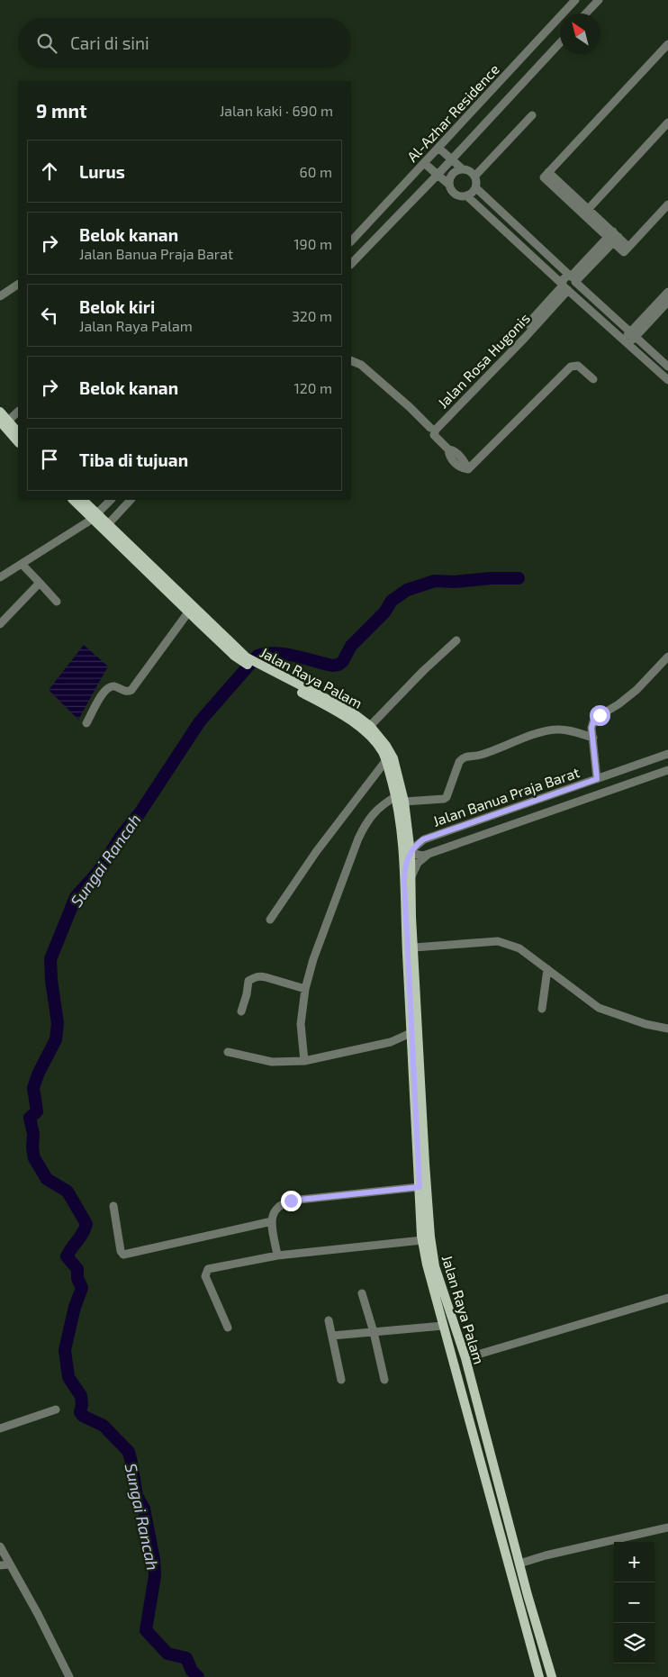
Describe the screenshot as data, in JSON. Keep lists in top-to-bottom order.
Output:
{
  "streets": {
    "main road": ["Jalan Raya Palam"],
    "street": ["Al-Azhar Residence", "Jalan Rosa Hugonis", "Jalan Banua Praja Barat"]
  },
  "crossings": [
    ["Jalan Raya Palam", "Jalan Banua Praja Barat"]
  ],
  "water": ["Sungai Rancah"],
  "north": "top left",
  "page": {
    "search": "Cari di sini",
    "heading": ["9 mnt", "Jalan kaki · 690 m"],
    "list": [
      ["Lurus", "60 m"],
      ["Belok kanan", "Jalan Banua Praja Barat", "190 m"],
      ["Belok kiri", "Jalan Raya Palam", "320 m"],
      ["Belok kanan", "120 m"],
      "Tiba di tujuan"
    ],
    "map_buttons": ["+", "−"]
  }
}
